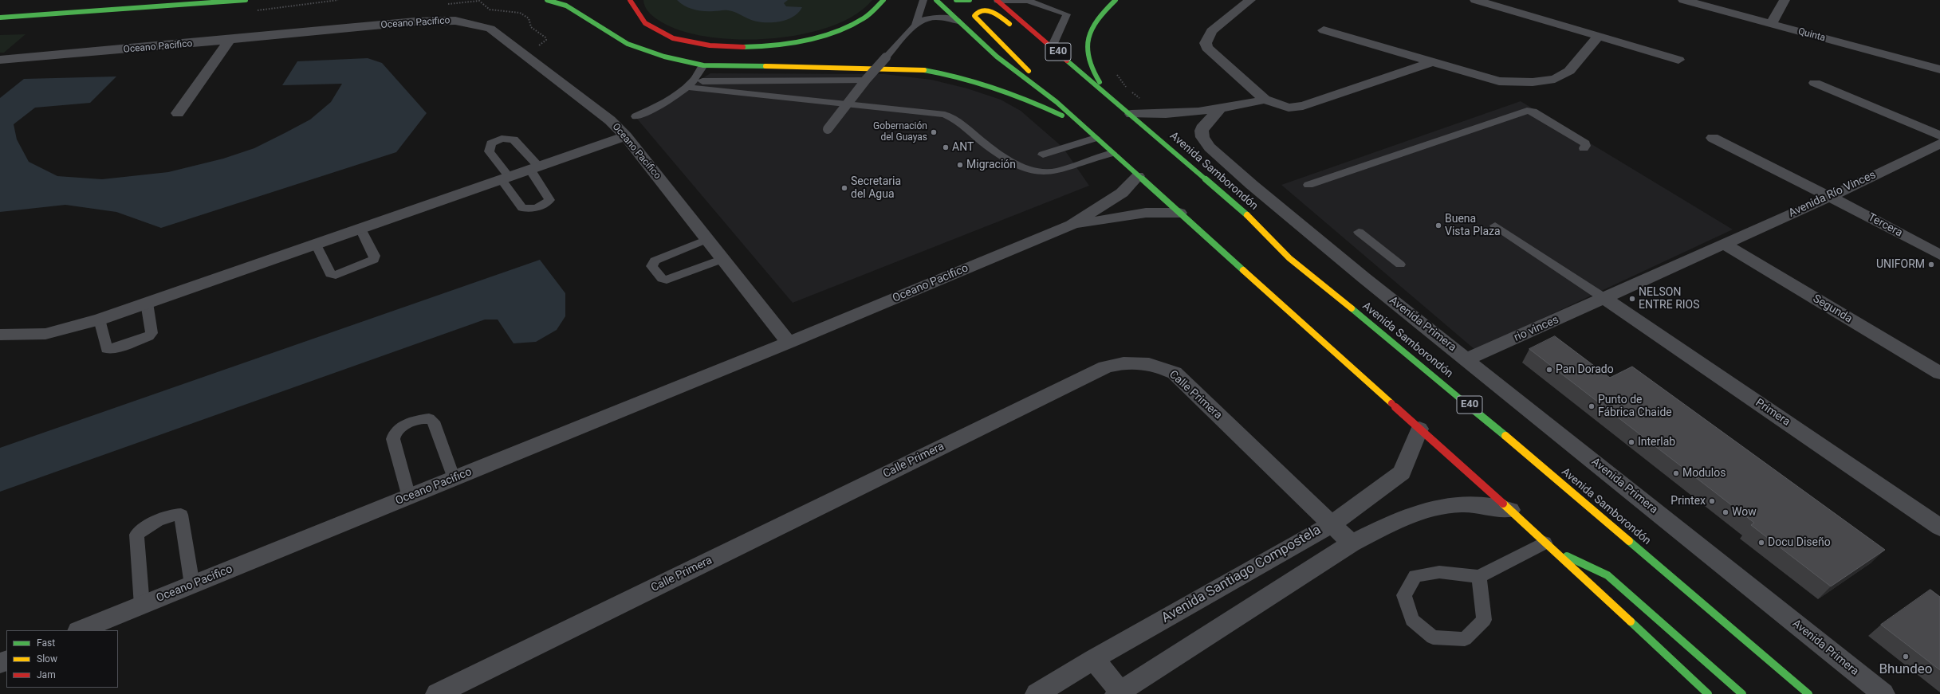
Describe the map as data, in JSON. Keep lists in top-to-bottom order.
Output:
{
  "streets": {
    "highway": ["E40", "Avenida Samborondón"],
    "street": [
      "Oceano Pacifico",
      "Quinta",
      "Avenida Río Vinces",
      "Tercera",
      "Segunda",
      "Avenida Primera",
      "rio vinces",
      "Calle Primera",
      "Primera",
      "Avenida Santiago Compostela"
    ]
  },
  "crossings": [
    ["Avenida Río Vinces", "Tercera"],
    ["Avenida Río Vinces", "Segunda"],
    ["Avenida Río Vinces", "rio vinces"],
    ["Avenida Río Vinces", "Primera"],
    ["Avenida Primera", "rio vinces"],
    ["rio vinces", "Primera"],
    ["Calle Primera", "Avenida Santiago Compostela"]
  ],
  "places": [
    "Gobernación del Guayas",
    "ANT",
    "Migración",
    "Secretaria del Agua",
    "Buena Vista Plaza",
    "UNIFORM",
    "NELSON ENTRE RIOS",
    "Pan Dorado",
    "Punto de Fábrica Chaide",
    "Interlab",
    "Modulos",
    "Printex",
    "Wow",
    "Docu Diseño",
    "Bhundeo"
  ],
  "legend": ["Fast", "Slow", "Jam"]
}
